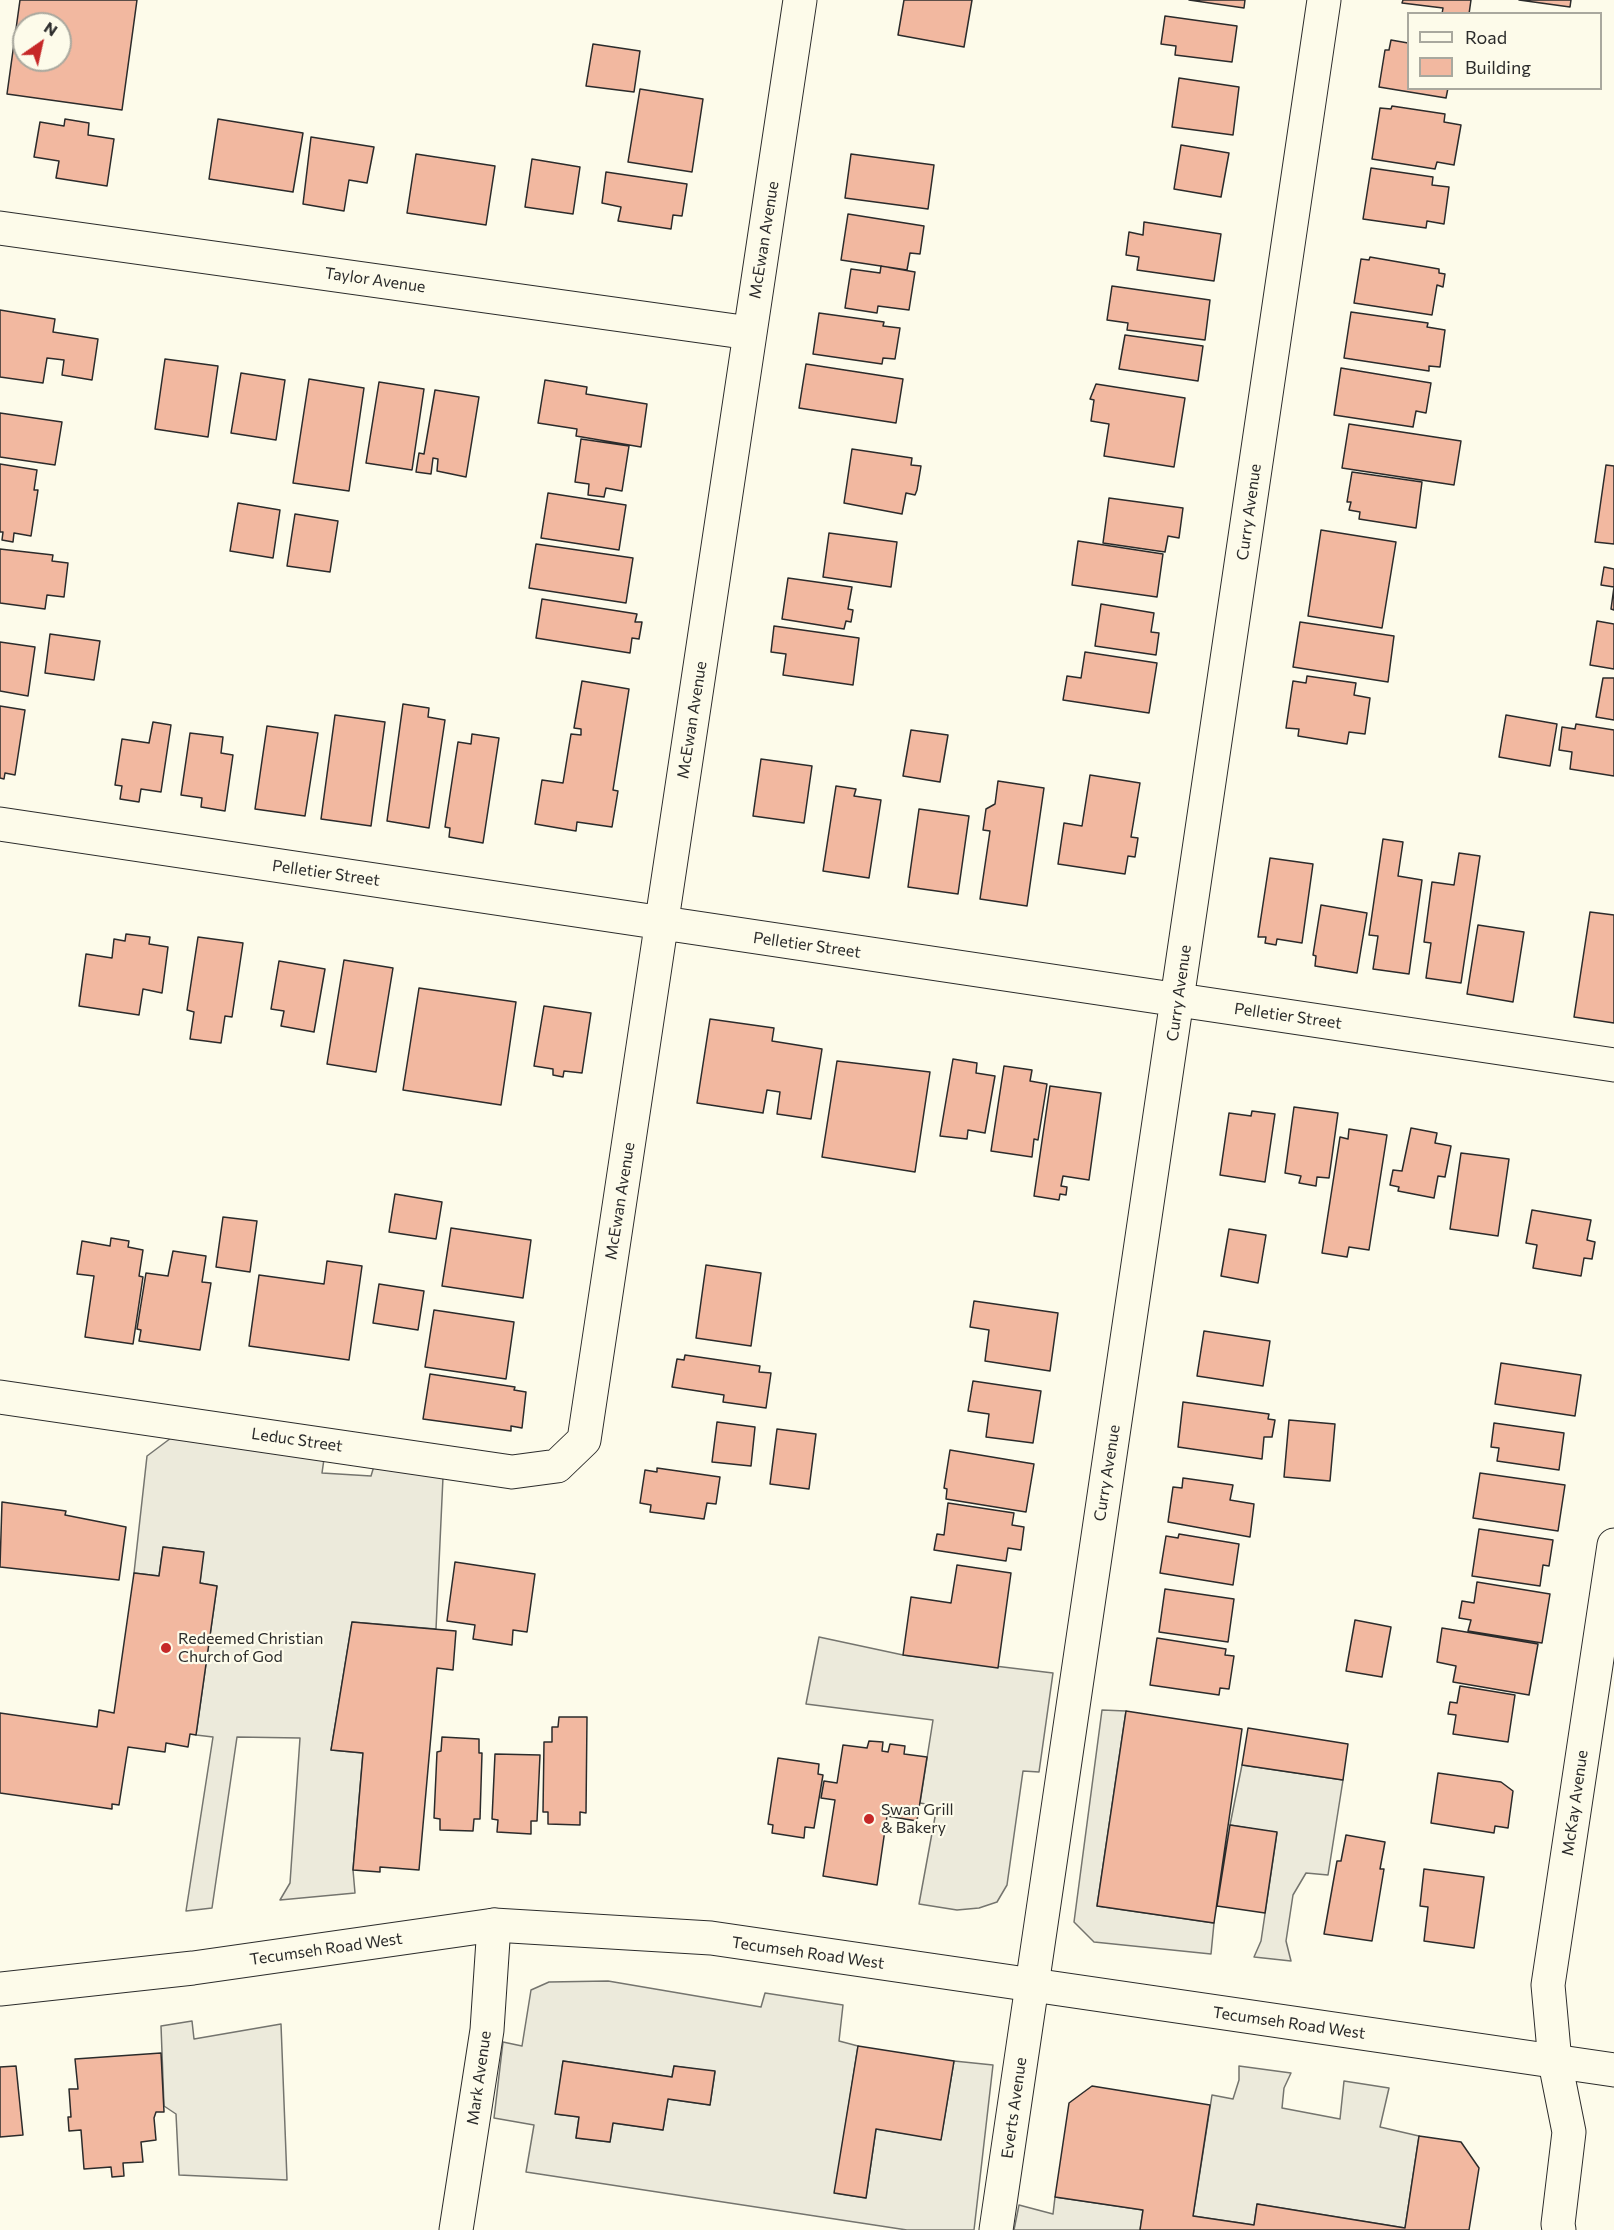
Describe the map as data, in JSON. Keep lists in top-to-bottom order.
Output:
{
  "streets": {
    "street": [
      "McEwan Avenue",
      "Taylor Avenue",
      "Curry Avenue",
      "Pelletier Street",
      "Leduc Street",
      "McKay Avenue",
      "Tecumseh Road West",
      "Mark Avenue",
      "Everts Avenue"
    ]
  },
  "crossings": [
    ["McEwan Avenue", "Taylor Avenue"],
    ["McEwan Avenue", "Pelletier Street"],
    ["McEwan Avenue", "Leduc Street"],
    ["Curry Avenue", "Pelletier Street"],
    ["Curry Avenue", "Tecumseh Road West"],
    ["Curry Avenue", "Everts Avenue"],
    ["McKay Avenue", "Tecumseh Road West"],
    ["Tecumseh Road West", "Mark Avenue"],
    ["Tecumseh Road West", "Everts Avenue"]
  ],
  "places": ["Redeemed Christian Church of God", "Swan Grill & Bakery"],
  "legend": ["Road", "Building"],
  "north": "top right"
}
